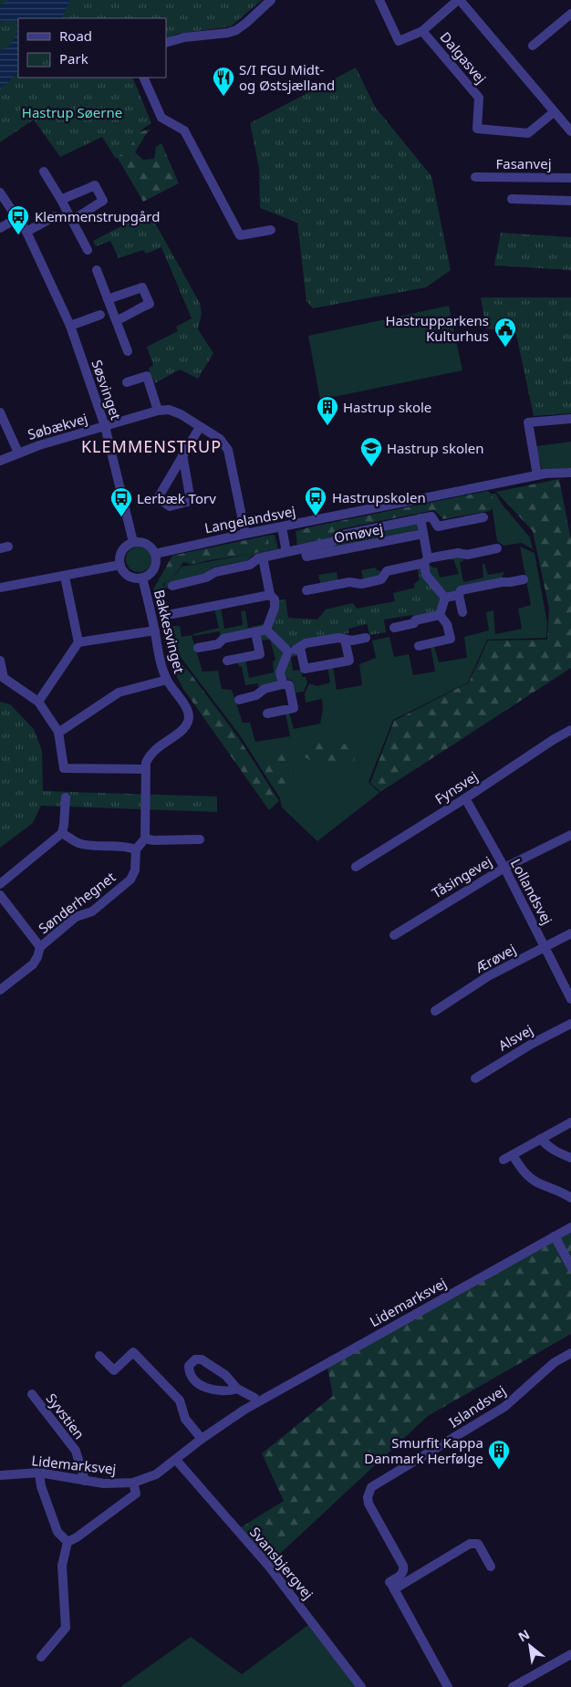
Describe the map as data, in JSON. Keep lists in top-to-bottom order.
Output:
{
  "streets": {
    "street": [
      "Dalgasvej",
      "Fasanvej",
      "Søsvinget",
      "Søbækvej",
      "Langelandsvej",
      "Omøvej",
      "Bakkesvinget",
      "Fynsvej",
      "Tåsingevej",
      "Lollandsvej",
      "Sønderhegnet",
      "Ærøvej",
      "Alsvej",
      "Lidemarksvej",
      "Islandsvej",
      "Syvstien",
      "Svansbjergvej"
    ]
  },
  "crossings": [
    ["Søsvinget", "Søbækvej"],
    ["Søsvinget", "Langelandsvej"],
    ["Søsvinget", "Bakkesvinget"],
    ["Langelandsvej", "Bakkesvinget"],
    ["Fynsvej", "Lollandsvej"],
    ["Tåsingevej", "Lollandsvej"],
    ["Lollandsvej", "Ærøvej"],
    ["Lidemarksvej", "Syvstien"],
    ["Lidemarksvej", "Svansbjergvej"]
  ],
  "districts": ["KLEMMENSTRUP"],
  "parks": ["Hastrup Søerne"],
  "places": {
    "restaurant": ["S/I FGU Midt- og Østsjælland"],
    "bus stop": ["Klemmenstrupgård", "Hastrupskolen", "Lerbæk Torv"],
    "public building": ["Hastrupparkens Kulturhus"],
    "building": ["Hastrup skole", "Smurfit Kappa Danmark Herfølge"],
    "school or university": ["Hastrup skolen"]
  },
  "legend": ["Road", "Park"],
  "north": "top left"
}
